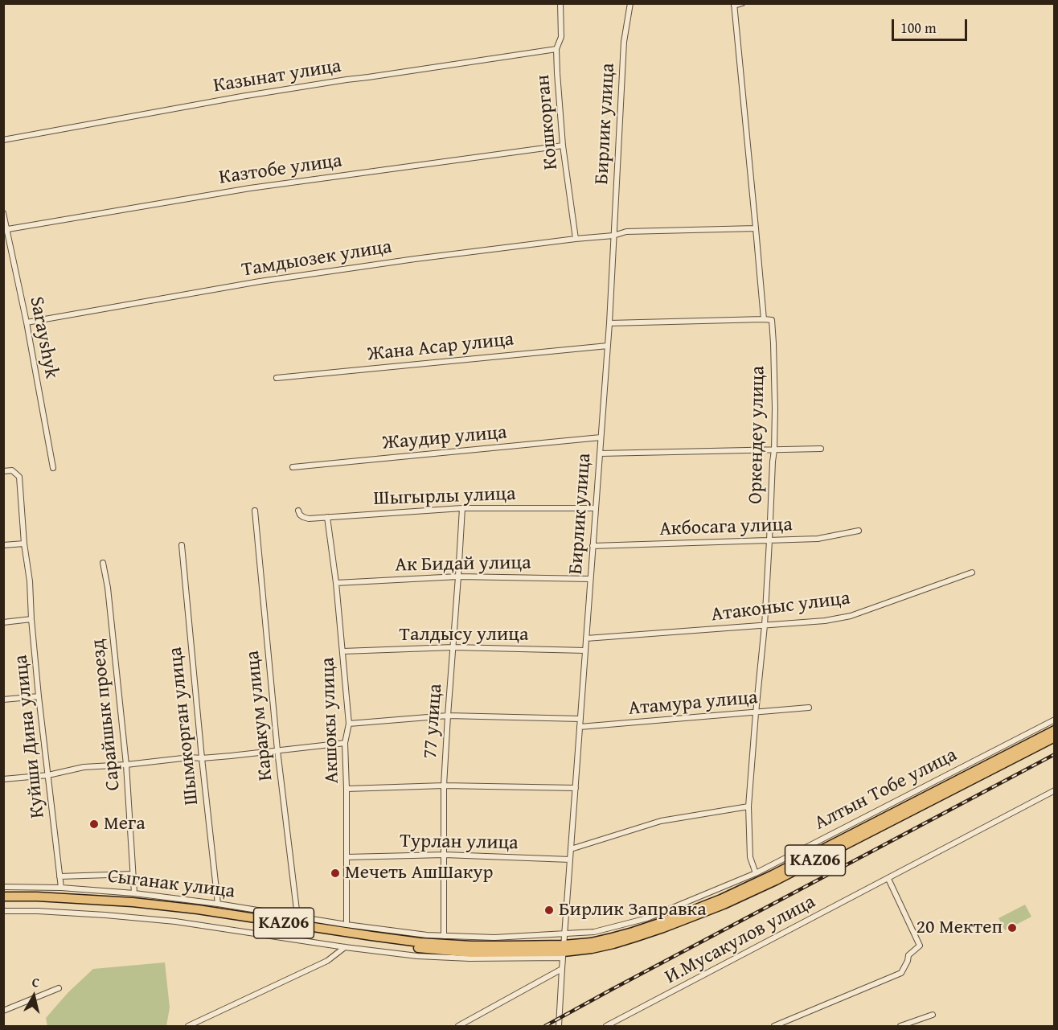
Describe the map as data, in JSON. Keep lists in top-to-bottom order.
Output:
{
  "streets": {
    "highway": ["KАZ06"],
    "street": [
      "Казынат улица",
      "Кошкорган",
      "Бирлик улица",
      "Казтобе улица",
      "Тамдыозек улица",
      "Sarayshyk",
      "Жана Асар улица",
      "Оркендеу улица",
      "Жаудир улица",
      "Шыгырлы улица",
      "Акбосага улица",
      "Ак Бидай улица",
      "Атаконыс улица",
      "Талдысу улица",
      "Атамура улица",
      "Сарайшык проезд",
      "Каракум улица",
      "Акшокы улица",
      "77 улица",
      "Шымкорган улица",
      "Куйши Дина улица",
      "Алтын Тобе улица",
      "Турлан улица",
      "Сыганак улица",
      "И.Мусакулов улица"
    ]
  },
  "crossings": [
    ["Казынат улица", "Кошкорган"],
    ["Кошкорган", "Казтобе улица"],
    ["Кошкорган", "Тамдыозек улица"],
    ["Бирлик улица", "Тамдыозек улица"],
    ["Бирлик улица", "Жана Асар улица"],
    ["Бирлик улица", "Жаудир улица"],
    ["Бирлик улица", "Шыгырлы улица"],
    ["Бирлик улица", "Акбосага улица"],
    ["Бирлик улица", "Ак Бидай улица"],
    ["Бирлик улица", "Атаконыс улица"],
    ["Бирлик улица", "Талдысу улица"],
    ["Бирлик улица", "Атамура улица"],
    ["Бирлик улица", "Алтын Тобе улица"],
    ["Бирлик улица", "Турлан улица"],
    ["Бирлик улица", "KАZ06"],
    ["Бирлик улица", "Сыганак улица"],
    ["Казтобе улица", "Sarayshyk"],
    ["Тамдыозек улица", "Sarayshyk"],
    ["Тамдыозек улица", "Оркендеу улица"],
    ["Оркендеу улица", "Акбосага улица"],
    ["Оркендеу улица", "Атаконыс улица"],
    ["Оркендеу улица", "Атамура улица"],
    ["Оркендеу улица", "Алтын Тобе улица"],
    ["Шыгырлы улица", "Акшокы улица"],
    ["Шыгырлы улица", "77 улица"],
    ["Ак Бидай улица", "Акшокы улица"],
    ["Ак Бидай улица", "77 улица"],
    ["Талдысу улица", "Акшокы улица"],
    ["Талдысу улица", "77 улица"],
    ["Сарайшык проезд", "Сыганак улица"],
    ["Каракум улица", "Сыганак улица"],
    ["Акшокы улица", "Турлан улица"],
    ["Акшокы улица", "Сыганак улица"],
    ["77 улица", "Турлан улица"],
    ["77 улица", "Сыганак улица"],
    ["Шымкорган улица", "Сыганак улица"],
    ["Куйши Дина улица", "Сыганак улица"],
    ["Алтын Тобе улица", "Сыганак улица"]
  ],
  "places": [
    "Мега",
    "Мечеть АшШакур",
    "Бирлик Заправка",
    "20 Мектеп"
  ],
  "scale_bar": "100 m",
  "north": "top"
}
